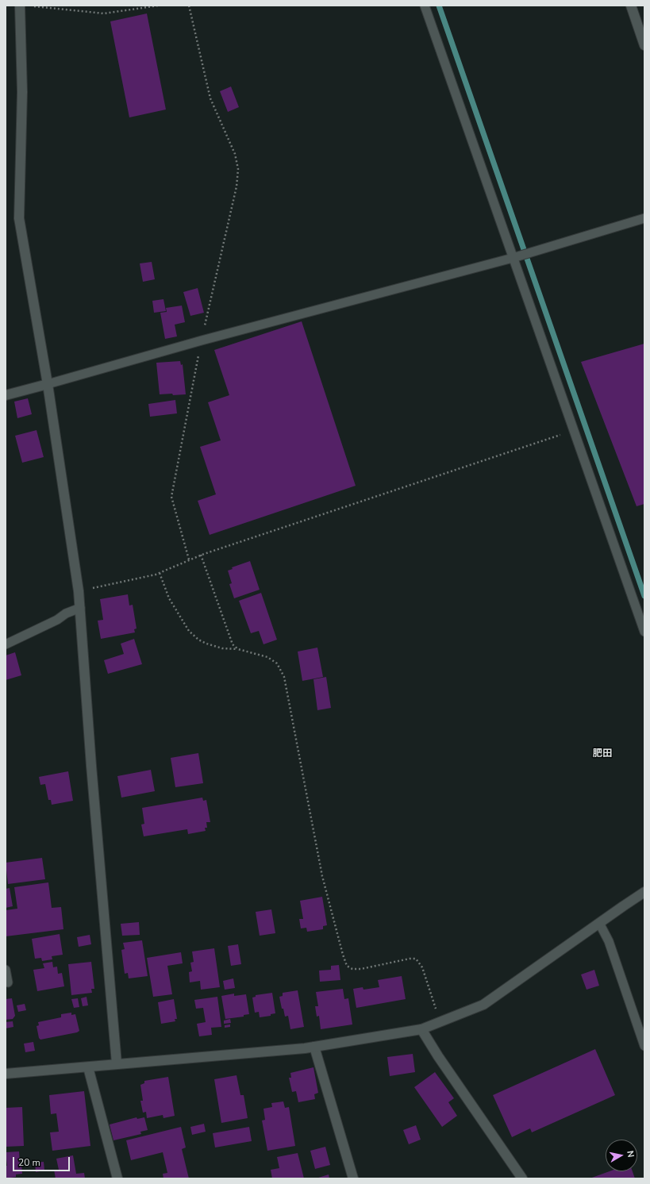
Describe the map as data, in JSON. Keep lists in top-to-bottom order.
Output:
{
  "districts": ["肥田"],
  "scale_bar": "20 m",
  "north": "right"
}
